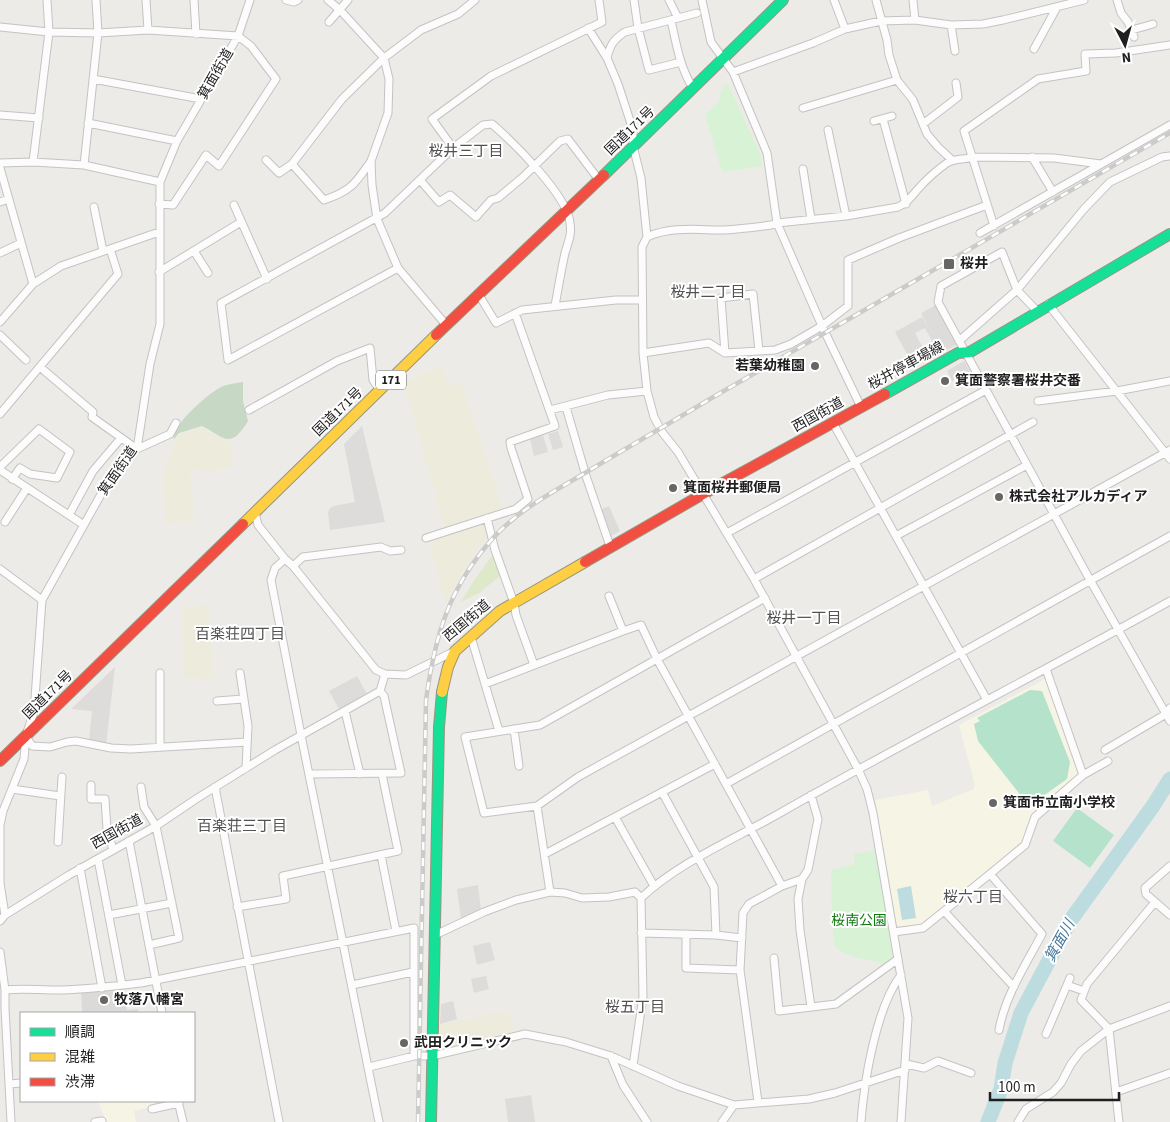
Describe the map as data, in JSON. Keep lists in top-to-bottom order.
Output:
{
  "streets": {
    "main road": [
      "国道171号",
      "桜井停車場線",
      "171",
      "西国街道"
    ],
    "street": ["箕面街道"]
  },
  "crossings": [
    ["箕面街道", "国道171号"],
    ["箕面街道", "西国街道"],
    ["桜井停車場線", "西国街道"]
  ],
  "districts": [
    "桜井三丁目",
    "桜井二丁目",
    "桜井一丁目",
    "百楽荘四丁目",
    "百楽荘三丁目",
    "桜六丁目",
    "桜五丁目"
  ],
  "water": ["箕面川"],
  "parks": ["桜南公園"],
  "places": {
    "transit": ["桜井"],
    "other": [
      "若葉幼稚園",
      "箕面警察署桜井交番",
      "箕面桜井郵便局",
      "株式会社アルカディア",
      "箕面市立南小学校",
      "牧落八幡宮",
      "武田クリニック"
    ]
  },
  "legend": ["順調", "混雑", "渋滞"],
  "scale_bar": "100 m",
  "north": "bottom"
}
